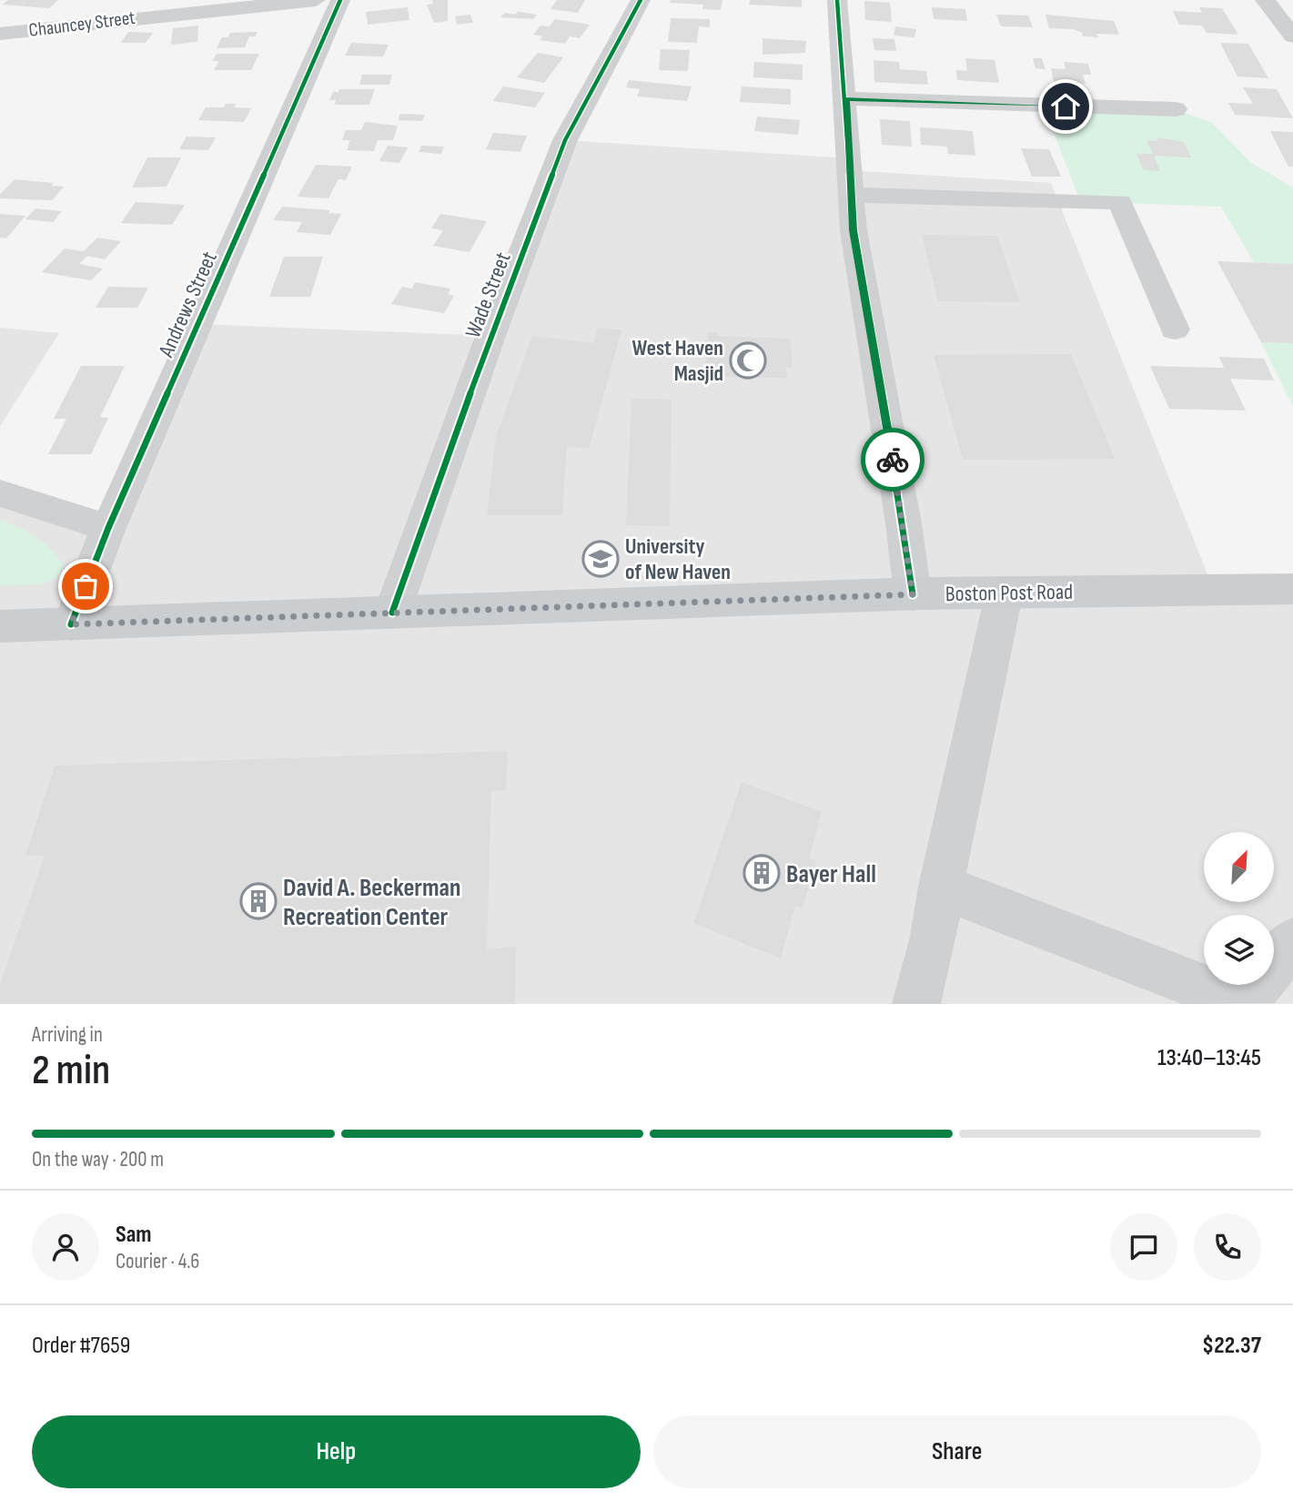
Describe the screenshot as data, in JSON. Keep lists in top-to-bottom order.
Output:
{
  "streets": {
    "main road": ["Boston Post Road"],
    "street": ["Chauncey Street", "Wade Street", "Andrews Street"]
  },
  "crossings": [
    ["Wade Street", "Boston Post Road"],
    ["Andrews Street", "Boston Post Road"]
  ],
  "places": {
    "mosque": ["West Haven Masjid"],
    "school or university": ["University of New Haven"],
    "building": ["Bayer Hall", "David A. Beckerman Recreation Center"]
  },
  "north": "top right",
  "page": {
    "heading": ["2 min", "Arriving in", "13:40–13:45"],
    "panel": [
      "Sam",
      "Courier · 4.6",
      "Order #7659",
      "$22.37"
    ],
    "bar": "On the way · 200 m",
    "buttons": ["Help", "Share"]
  }
}
